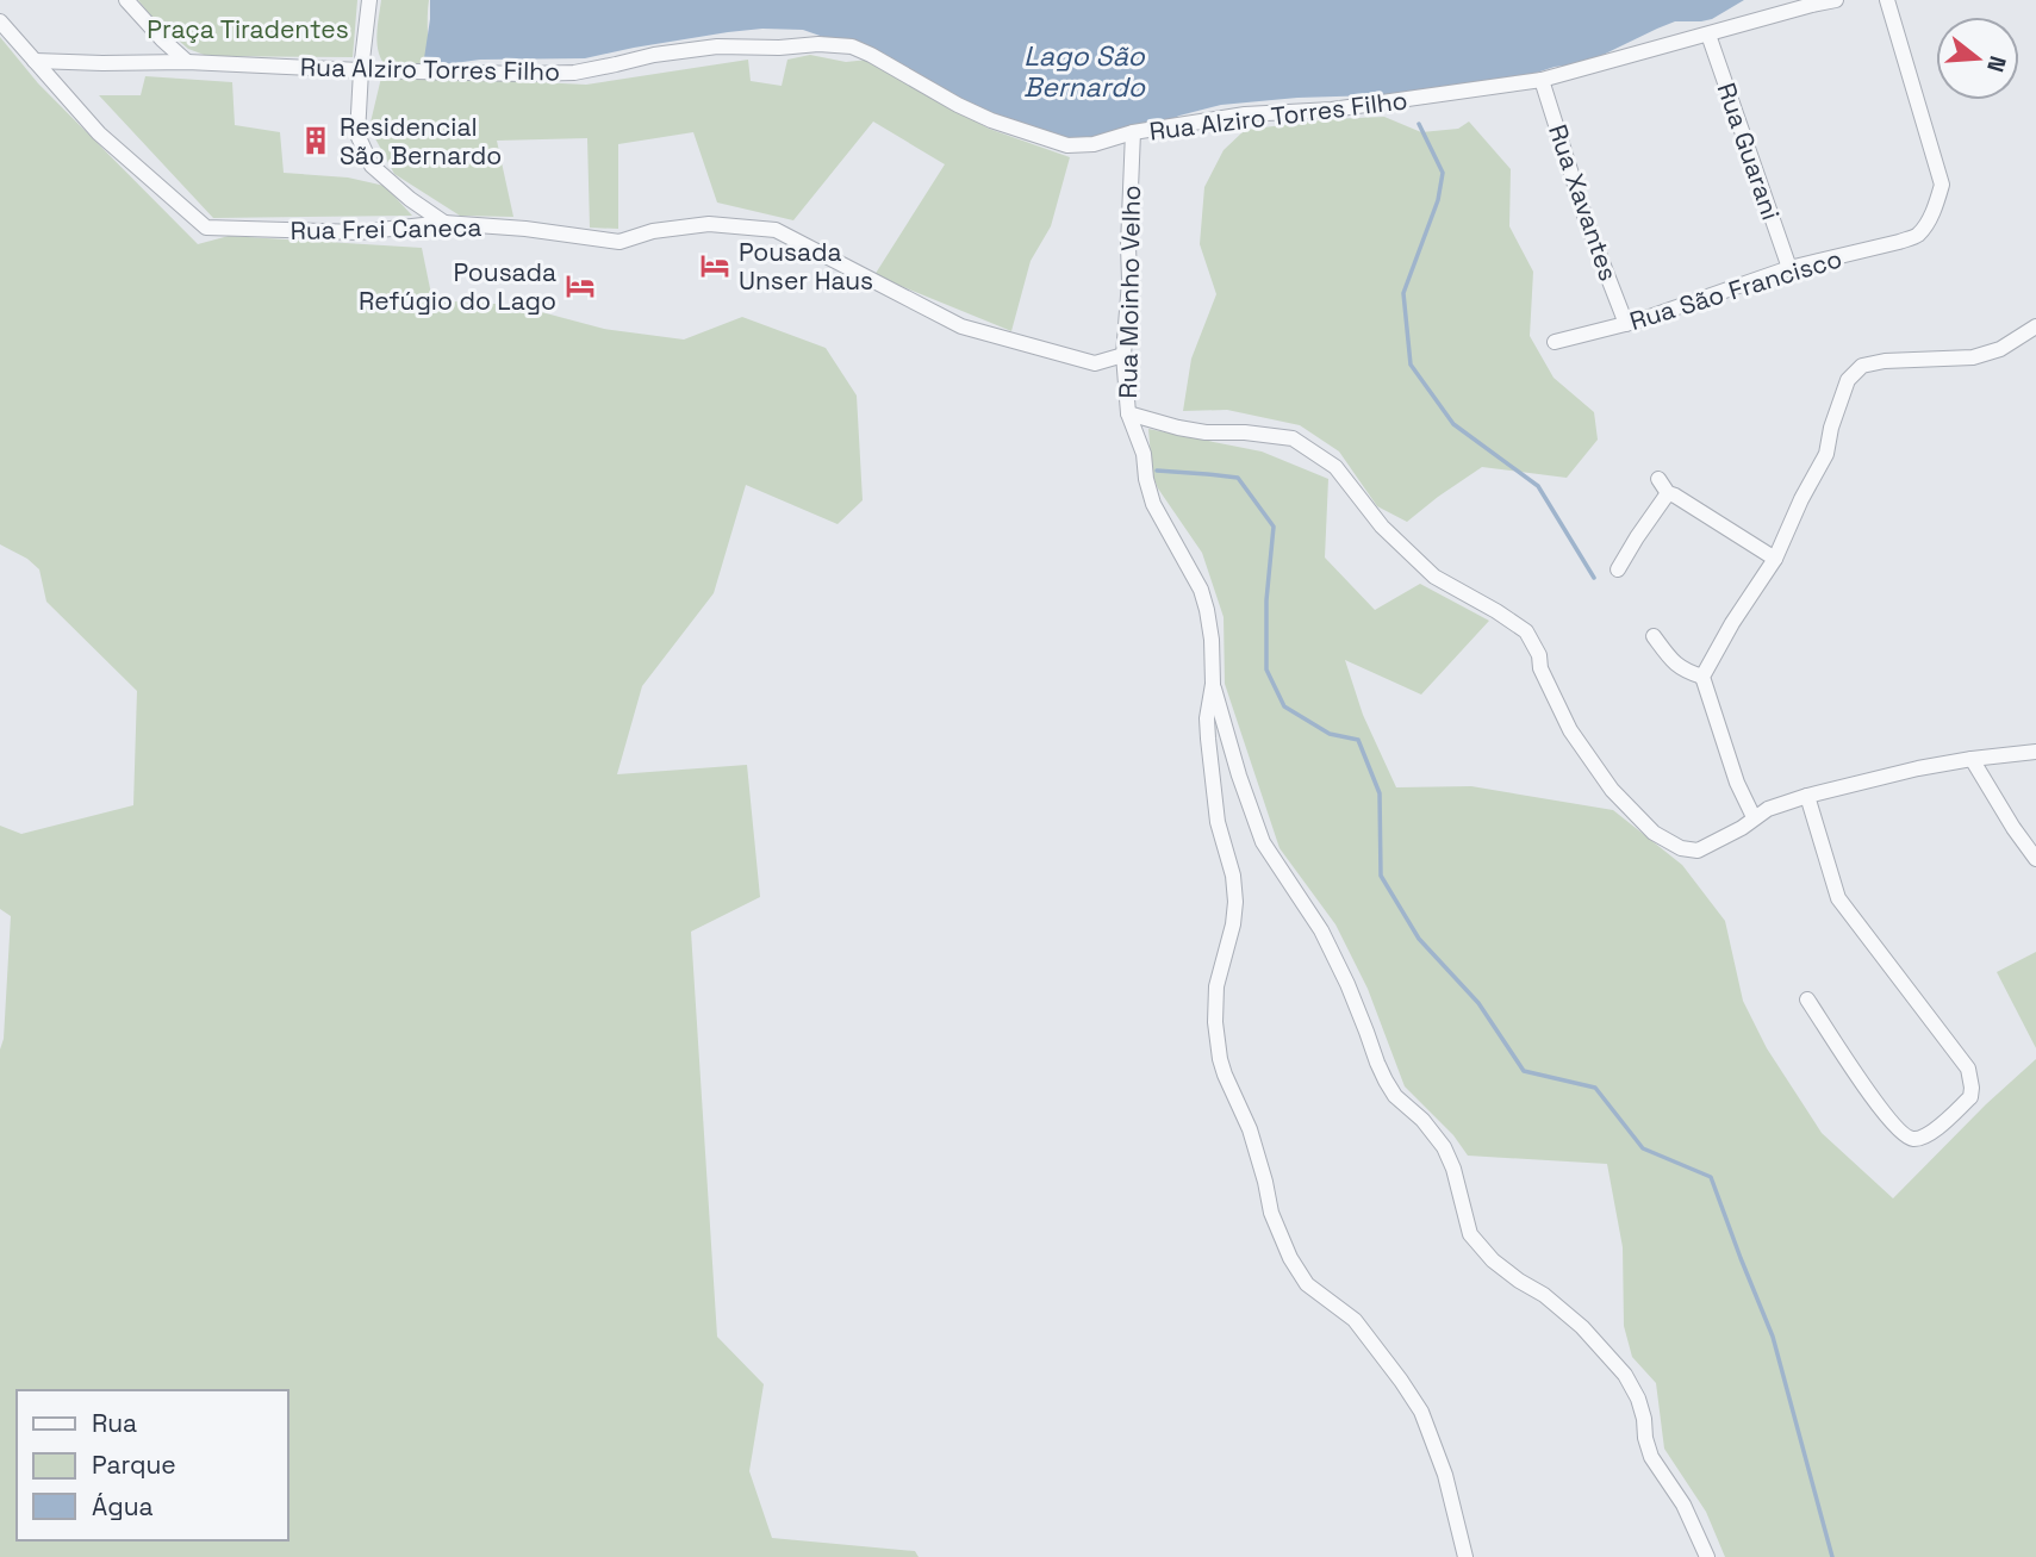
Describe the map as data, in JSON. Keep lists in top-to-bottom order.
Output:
{
  "streets": {
    "street": [
      "Rua Alziro Torres Filho",
      "Rua Guarani",
      "Rua Xavantes",
      "Rua Frei Caneca",
      "Rua São Francisco",
      "Rua Moinho Velho"
    ]
  },
  "crossings": [
    ["Rua Alziro Torres Filho", "Rua Guarani"],
    ["Rua Alziro Torres Filho", "Rua Xavantes"],
    ["Rua Alziro Torres Filho", "Rua Frei Caneca"],
    ["Rua Alziro Torres Filho", "Rua Moinho Velho"],
    ["Rua Guarani", "Rua São Francisco"],
    ["Rua Xavantes", "Rua São Francisco"],
    ["Rua Frei Caneca", "Rua Moinho Velho"]
  ],
  "water": ["Lago São Bernardo"],
  "parks": ["Praça Tiradentes"],
  "places": {
    "building": ["Residencial São Bernardo"],
    "hotel": ["Pousada Unser Haus", "Pousada Refúgio do Lago"]
  },
  "legend": ["Rua", "Parque", "Água"],
  "north": "right"
}
